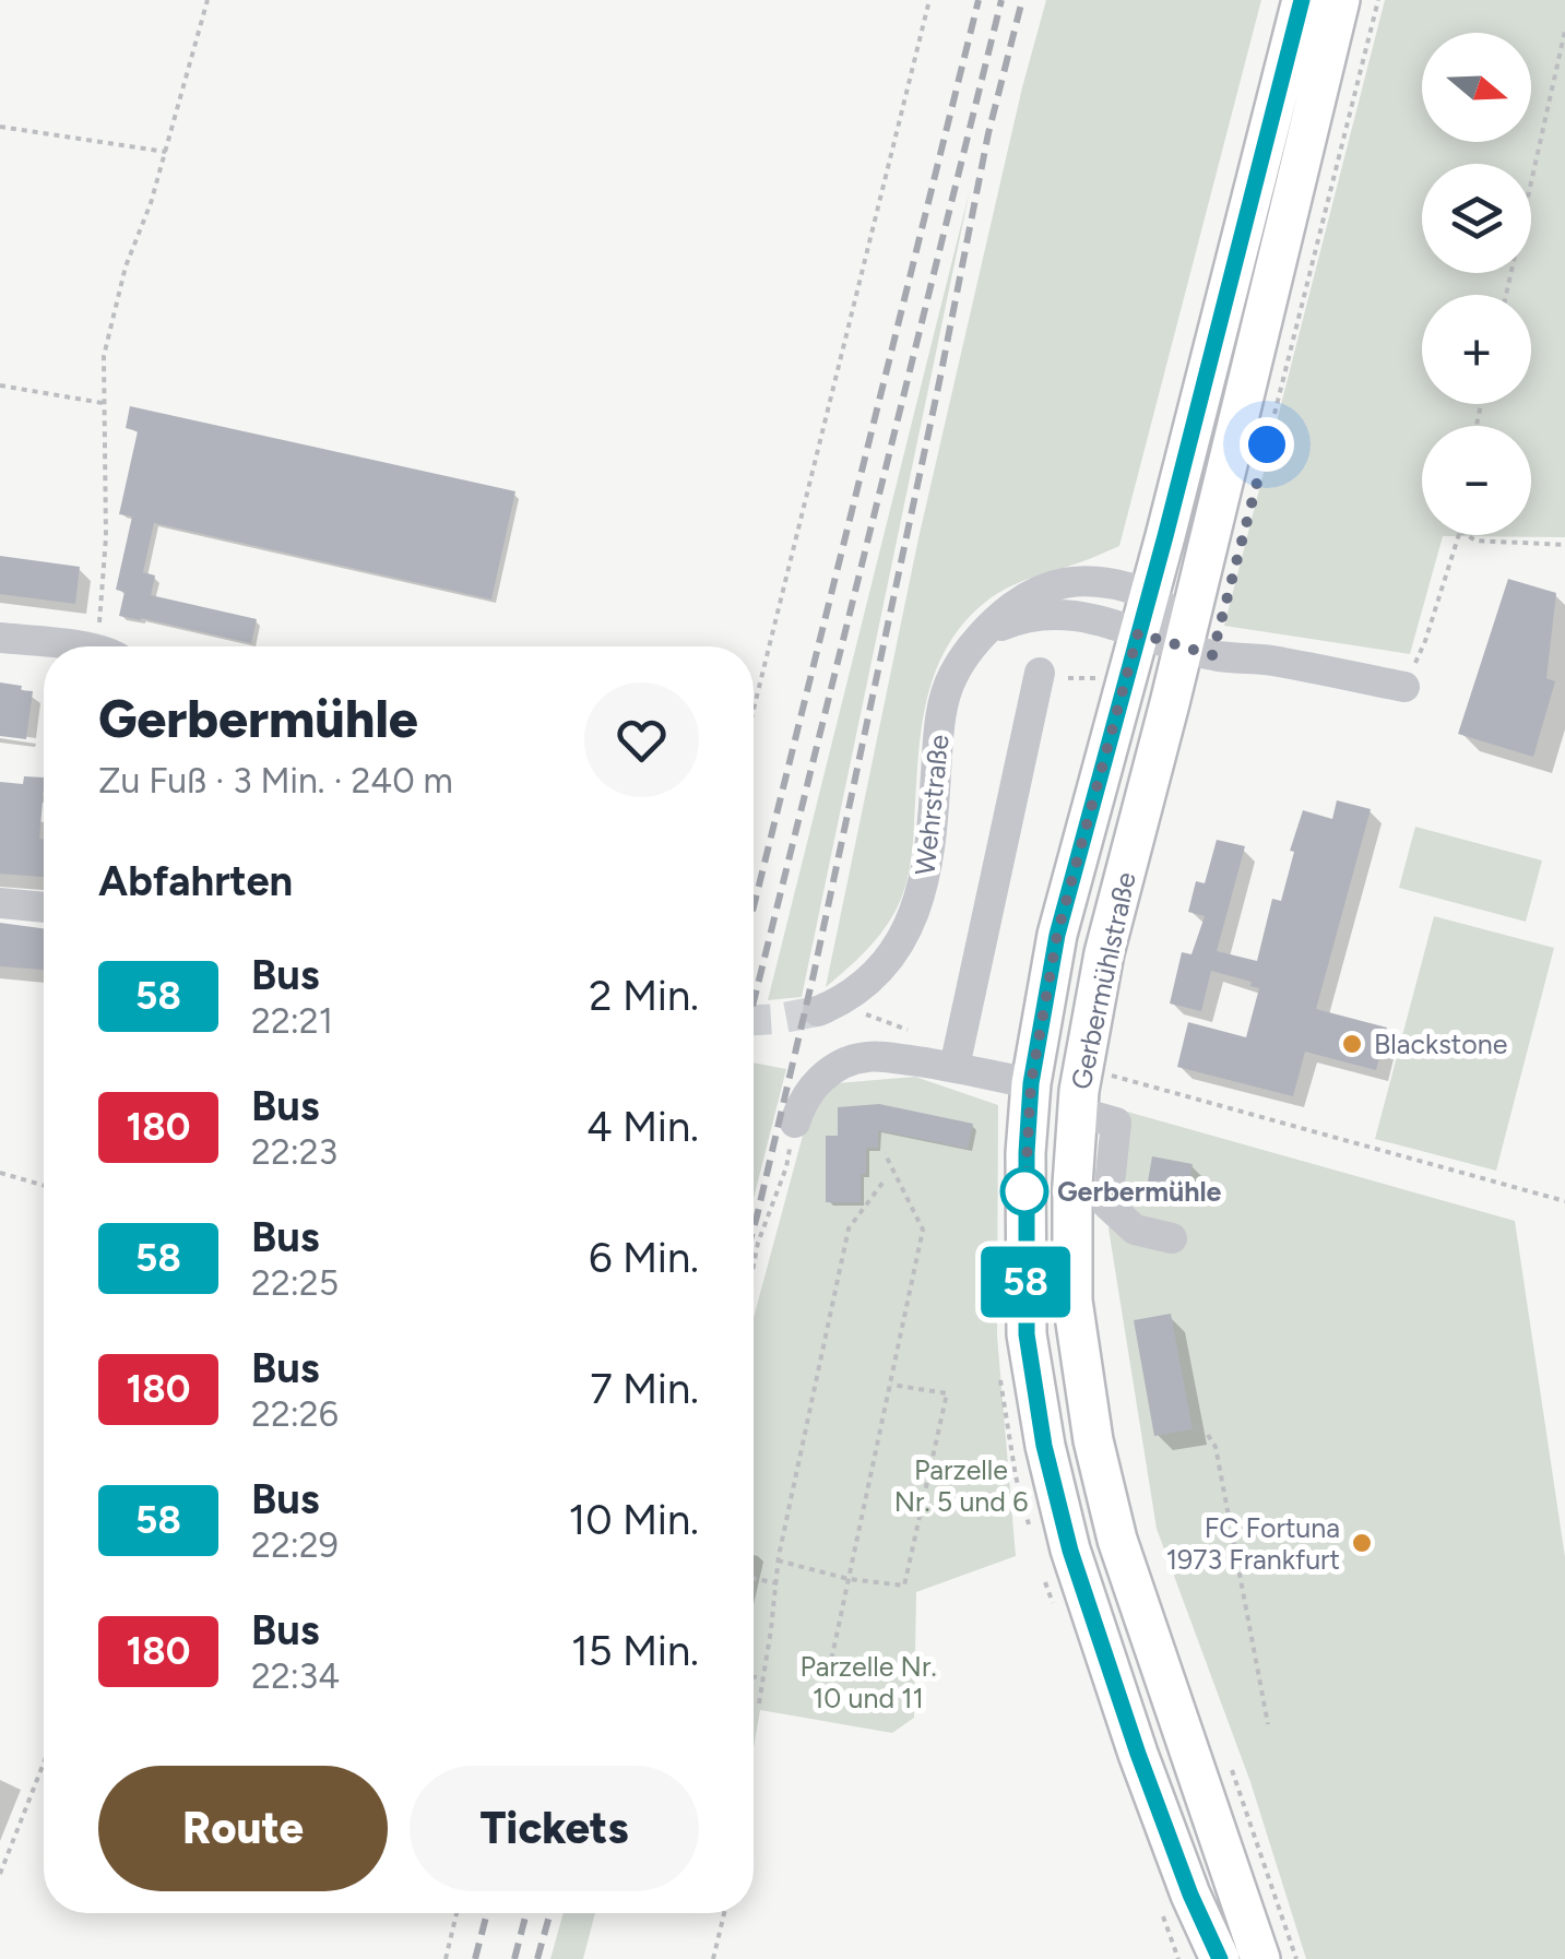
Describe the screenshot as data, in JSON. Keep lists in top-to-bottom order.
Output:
{
  "streets": {
    "main road": ["Gerbermühlstraße"],
    "street": ["Wehrstraße"]
  },
  "crossings": [
    ["Wehrstraße", "Gerbermühlstraße"]
  ],
  "parks": ["Parzelle Nr. 5 und 6", "Parzelle Nr. 10 und 11"],
  "places": ["Blackstone", "Gerbermühle", "FC Fortuna 1973 Frankfurt"],
  "lines": ["bus line 58"],
  "north": "right",
  "page": {
    "on_map": "58",
    "map_buttons": ["+", "−"],
    "heading": [
      ["Gerbermühle", "Zu Fuß · 3 Min. · 240 m"],
      "Abfahrten"
    ],
    "list": [
      {
        "mark": "58",
        "name": "Bus",
        "note": "22:21",
        "value": "2 Min."
      },
      {
        "mark": "180",
        "name": "Bus",
        "note": "22:23",
        "value": "4 Min."
      },
      {
        "mark": "58",
        "name": "Bus",
        "note": "22:25",
        "value": "6 Min."
      },
      {
        "mark": "180",
        "name": "Bus",
        "note": "22:26",
        "value": "7 Min."
      },
      {
        "mark": "58",
        "name": "Bus",
        "note": "22:29",
        "value": "10 Min."
      },
      {
        "mark": "180",
        "name": "Bus",
        "note": "22:34",
        "value": "15 Min."
      }
    ],
    "buttons": ["Route", "Tickets"]
  }
}
